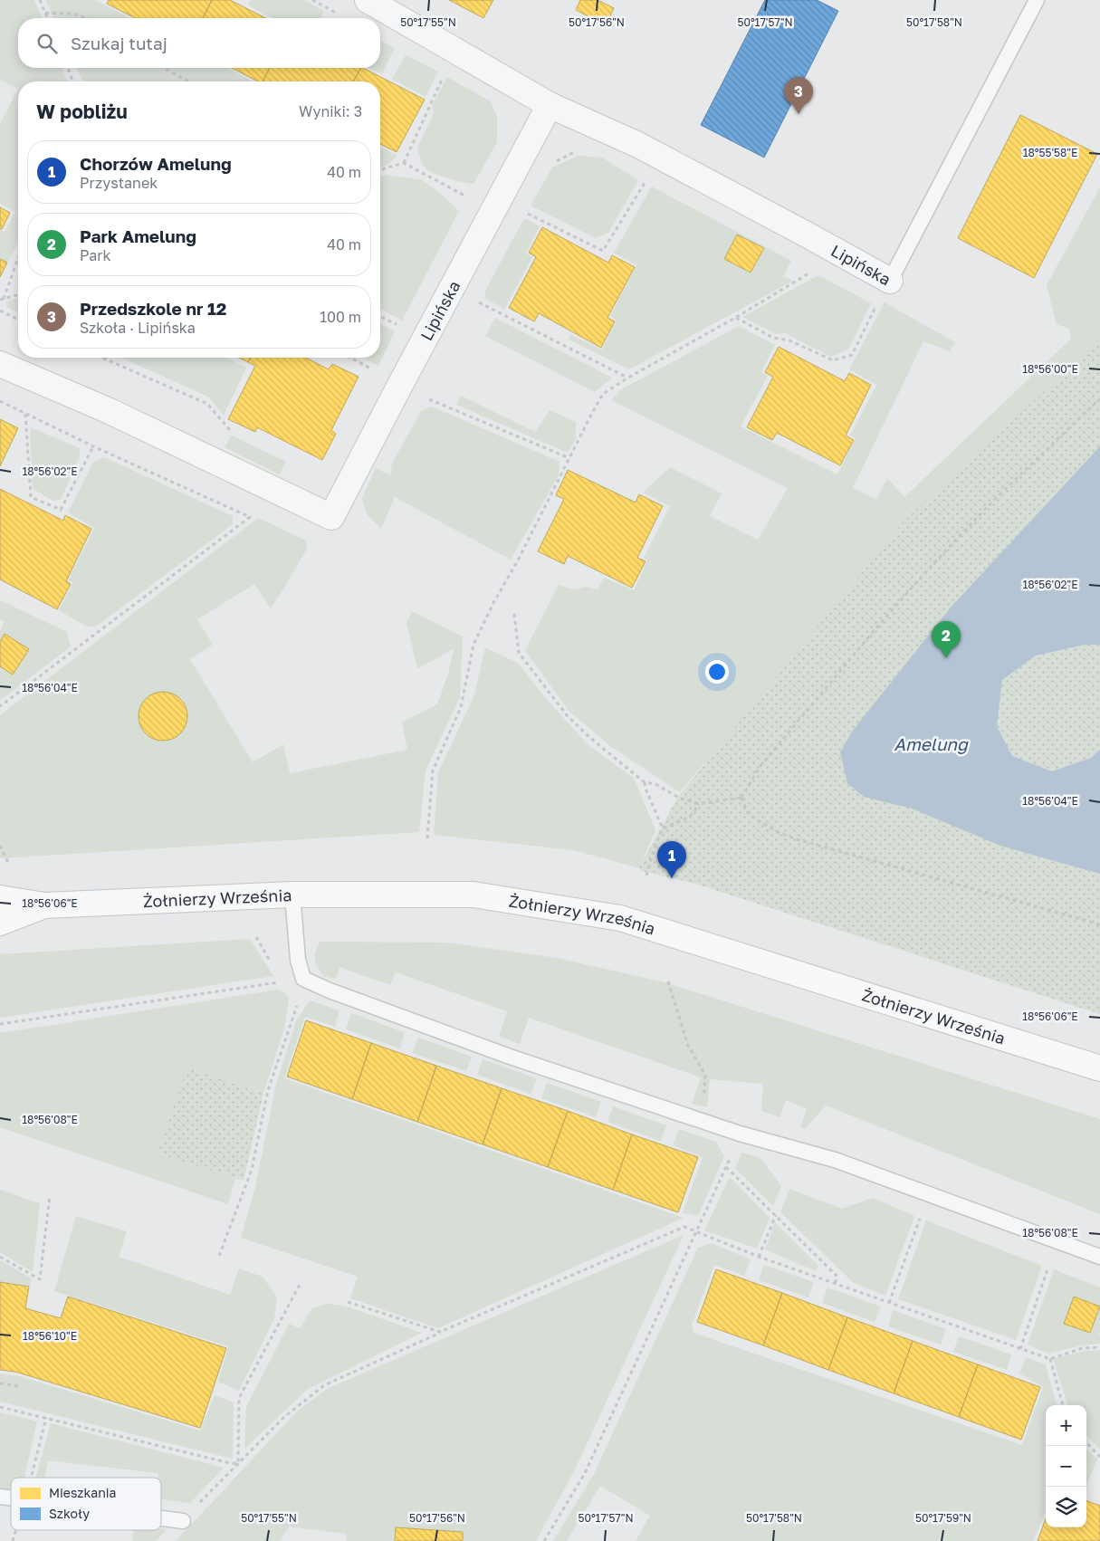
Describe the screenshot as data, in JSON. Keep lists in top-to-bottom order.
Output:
{
  "streets": {
    "main road": ["Żołnierzy Września"],
    "street": ["Lipińska"]
  },
  "water": ["Amelung"],
  "legend": ["Mieszkania", "Szkoły"],
  "page": {
    "search": "Szukaj tutaj",
    "pins": ["3", "2", "1"],
    "heading": ["W pobliżu", "Wyniki: 3"],
    "list": [
      {
        "mark": "1",
        "name": "Chorzów Amelung",
        "note": "Przystanek",
        "value": "40 m"
      },
      {
        "mark": "2",
        "name": "Park Amelung",
        "note": "Park",
        "value": "40 m"
      },
      {
        "mark": "3",
        "name": "Przedszkole nr 12",
        "note": "Szkoła · Lipińska",
        "value": "100 m"
      }
    ],
    "map_buttons": ["+", "−"]
  },
  "coordinates": [
    "50°17'55\"N",
    "50°17'56\"N",
    "50°17'57\"N",
    "50°17'58\"N",
    "18°55'58\"E",
    "18°56'00\"E",
    "18°56'02\"E",
    "18°56'04\"E",
    "18°56'06\"E",
    "18°56'08\"E",
    "18°56'10\"E",
    "50°17'59\"N"
  ]
}
